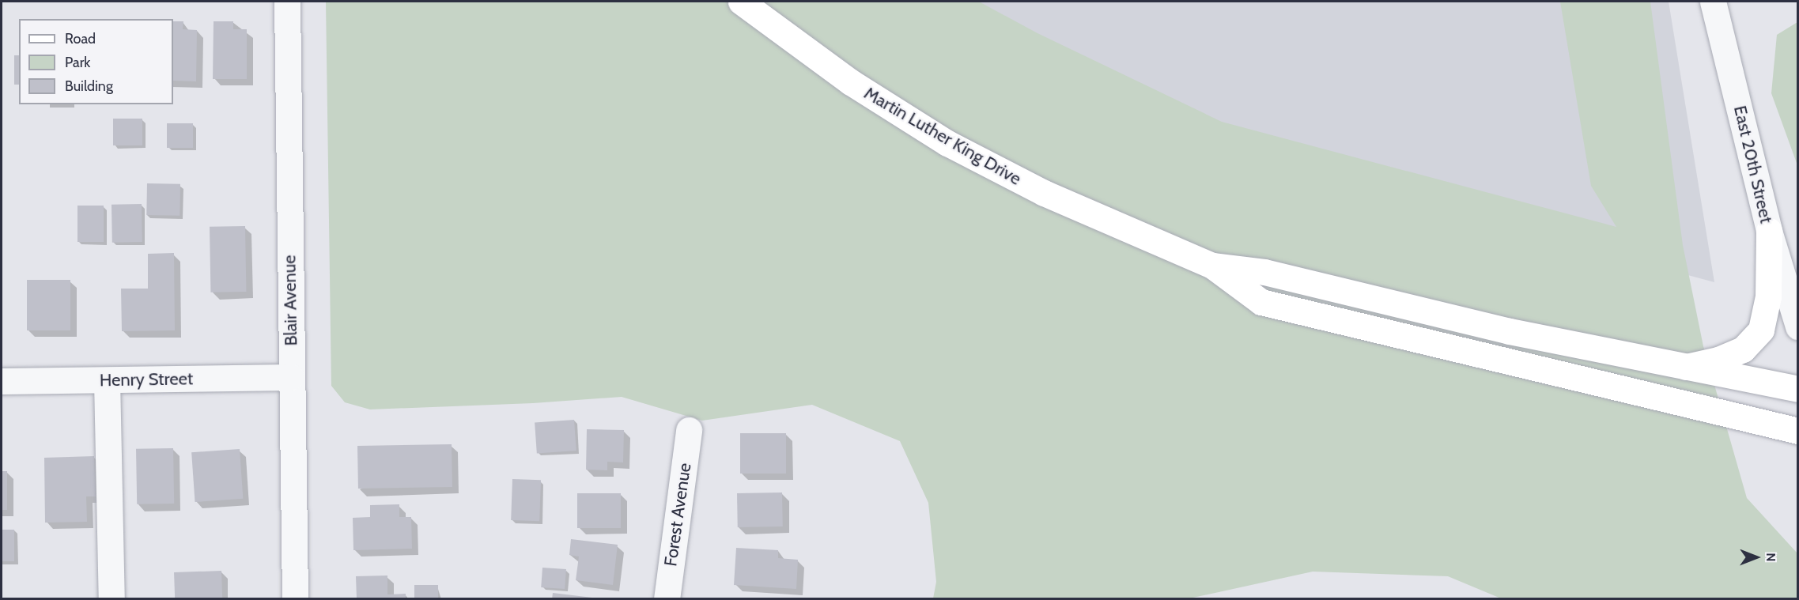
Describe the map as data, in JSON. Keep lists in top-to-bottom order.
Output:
{
  "streets": {
    "main road": ["Martin Luther King Drive"],
    "street": [
      "East 20th Street",
      "Blair Avenue",
      "Henry Street",
      "Forest Avenue"
    ]
  },
  "crossings": [
    ["Blair Avenue", "Henry Street"]
  ],
  "legend": ["Road", "Park", "Building"],
  "north": "right"
}
